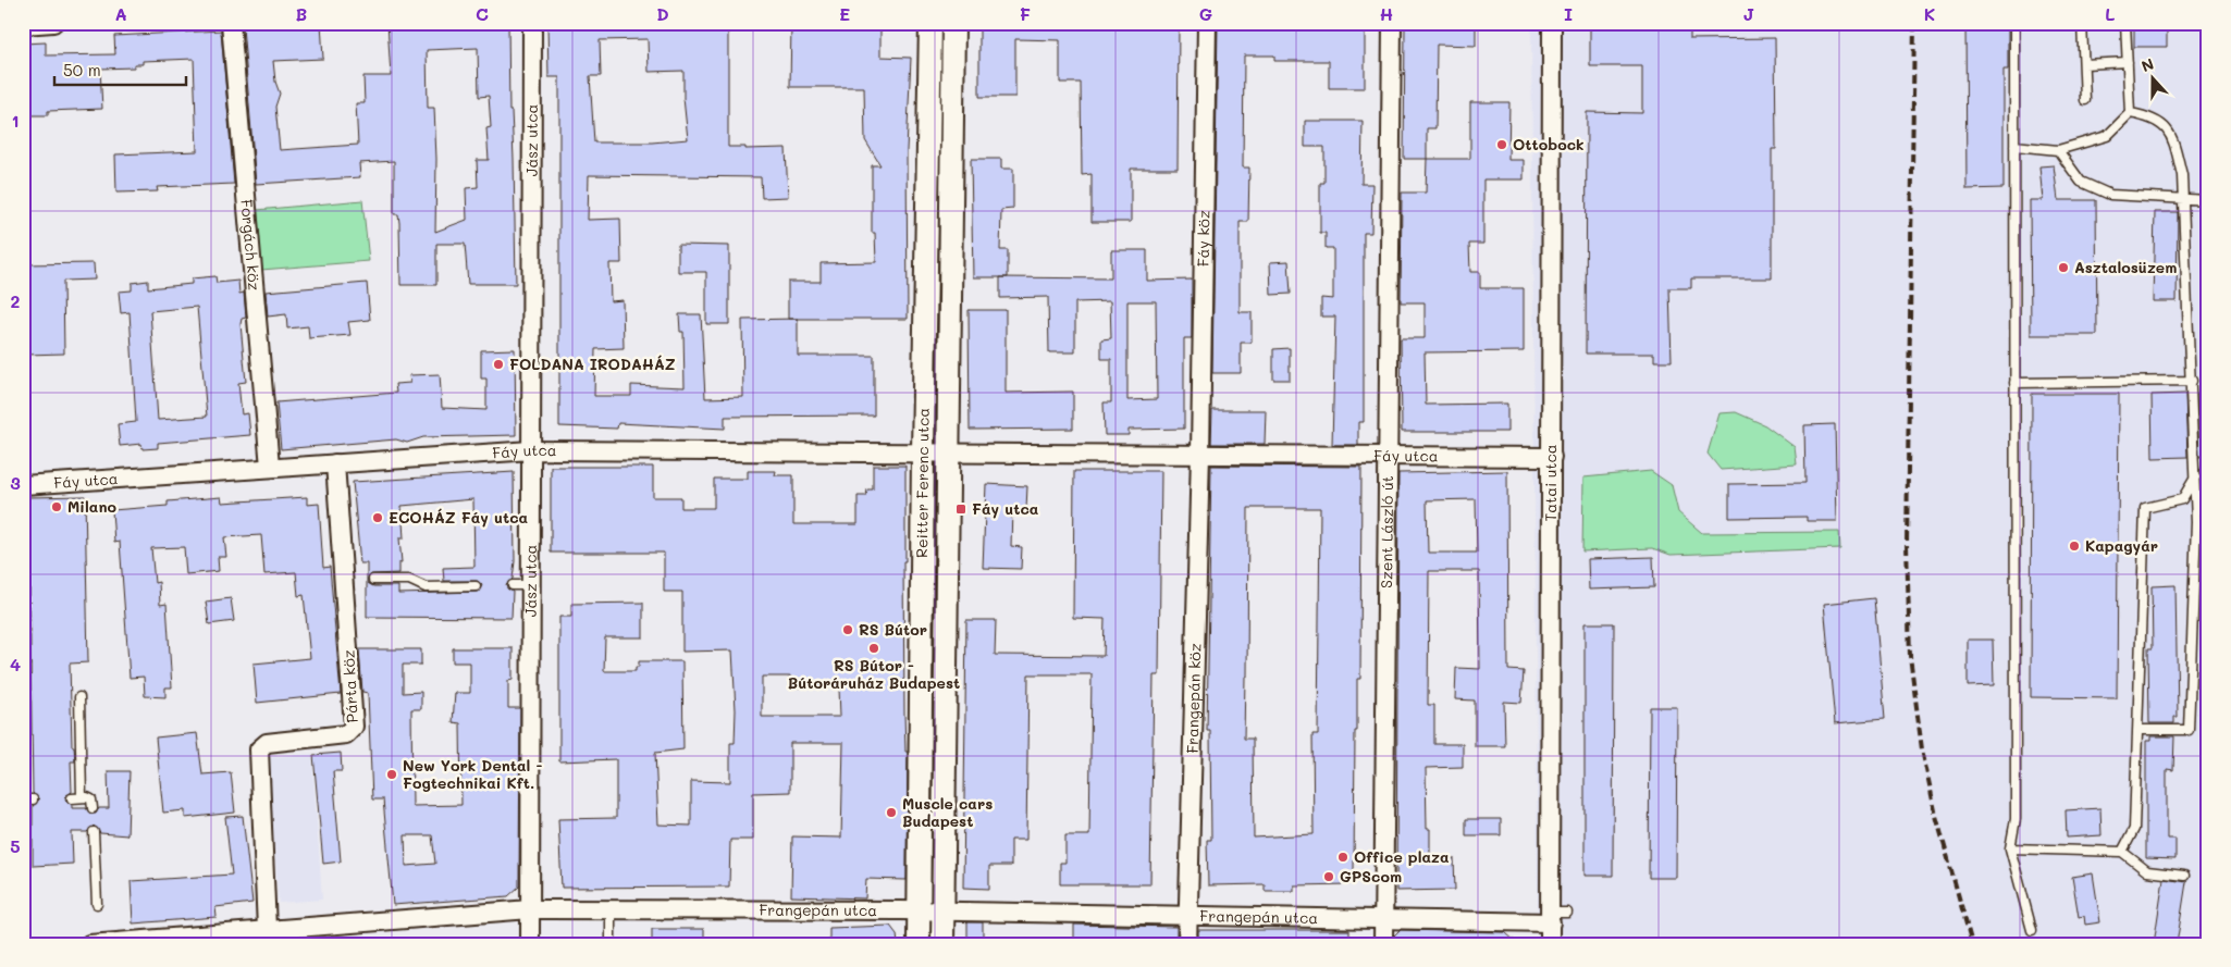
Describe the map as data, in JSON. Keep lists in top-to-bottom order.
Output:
{
  "streets": {
    "street": [
      "Jász utca",
      "Fáy köz",
      "Forgách köz",
      "Fáy utca",
      "Reitter Ferenc utca",
      "Tatai utca",
      "Szent László út",
      "Párta köz",
      "Frangepán köz",
      "Frangepán utca"
    ]
  },
  "crossings": [
    ["Jász utca", "Fáy utca"],
    ["Jász utca", "Frangepán utca"],
    ["Fáy köz", "Fáy utca"],
    ["Fáy köz", "Frangepán köz"],
    ["Forgách köz", "Fáy utca"],
    ["Fáy utca", "Reitter Ferenc utca"],
    ["Fáy utca", "Tatai utca"],
    ["Fáy utca", "Szent László út"],
    ["Fáy utca", "Párta köz"],
    ["Fáy utca", "Frangepán köz"],
    ["Reitter Ferenc utca", "Frangepán utca"],
    ["Tatai utca", "Frangepán utca"],
    ["Szent László út", "Frangepán utca"],
    ["Párta köz", "Frangepán utca"],
    ["Frangepán köz", "Frangepán utca"]
  ],
  "places": {
    "other": [
      "Ottobock",
      "Asztalosüzem",
      "FOLDANA IRODAHÁZ",
      "Milano",
      "ECOHÁZ Fáy utca",
      "Kapagyár",
      "RS Bútor",
      "RS Bútor - Bútoráruház Budapest",
      "New York Dental - Fogtechnikai Kft.",
      "Muscle cars Budapest",
      "Office plaza",
      "GPScom"
    ],
    "transit": ["Fáy utca"]
  },
  "scale_bar": "50 m",
  "north": "top",
  "grid": {
    "columns": [
      "A",
      "B",
      "C",
      "D",
      "E",
      "F",
      "G",
      "H",
      "I",
      "J",
      "K",
      "L"
    ],
    "rows": [
      "1",
      "2",
      "3",
      "4",
      "5"
    ]
  }
}
